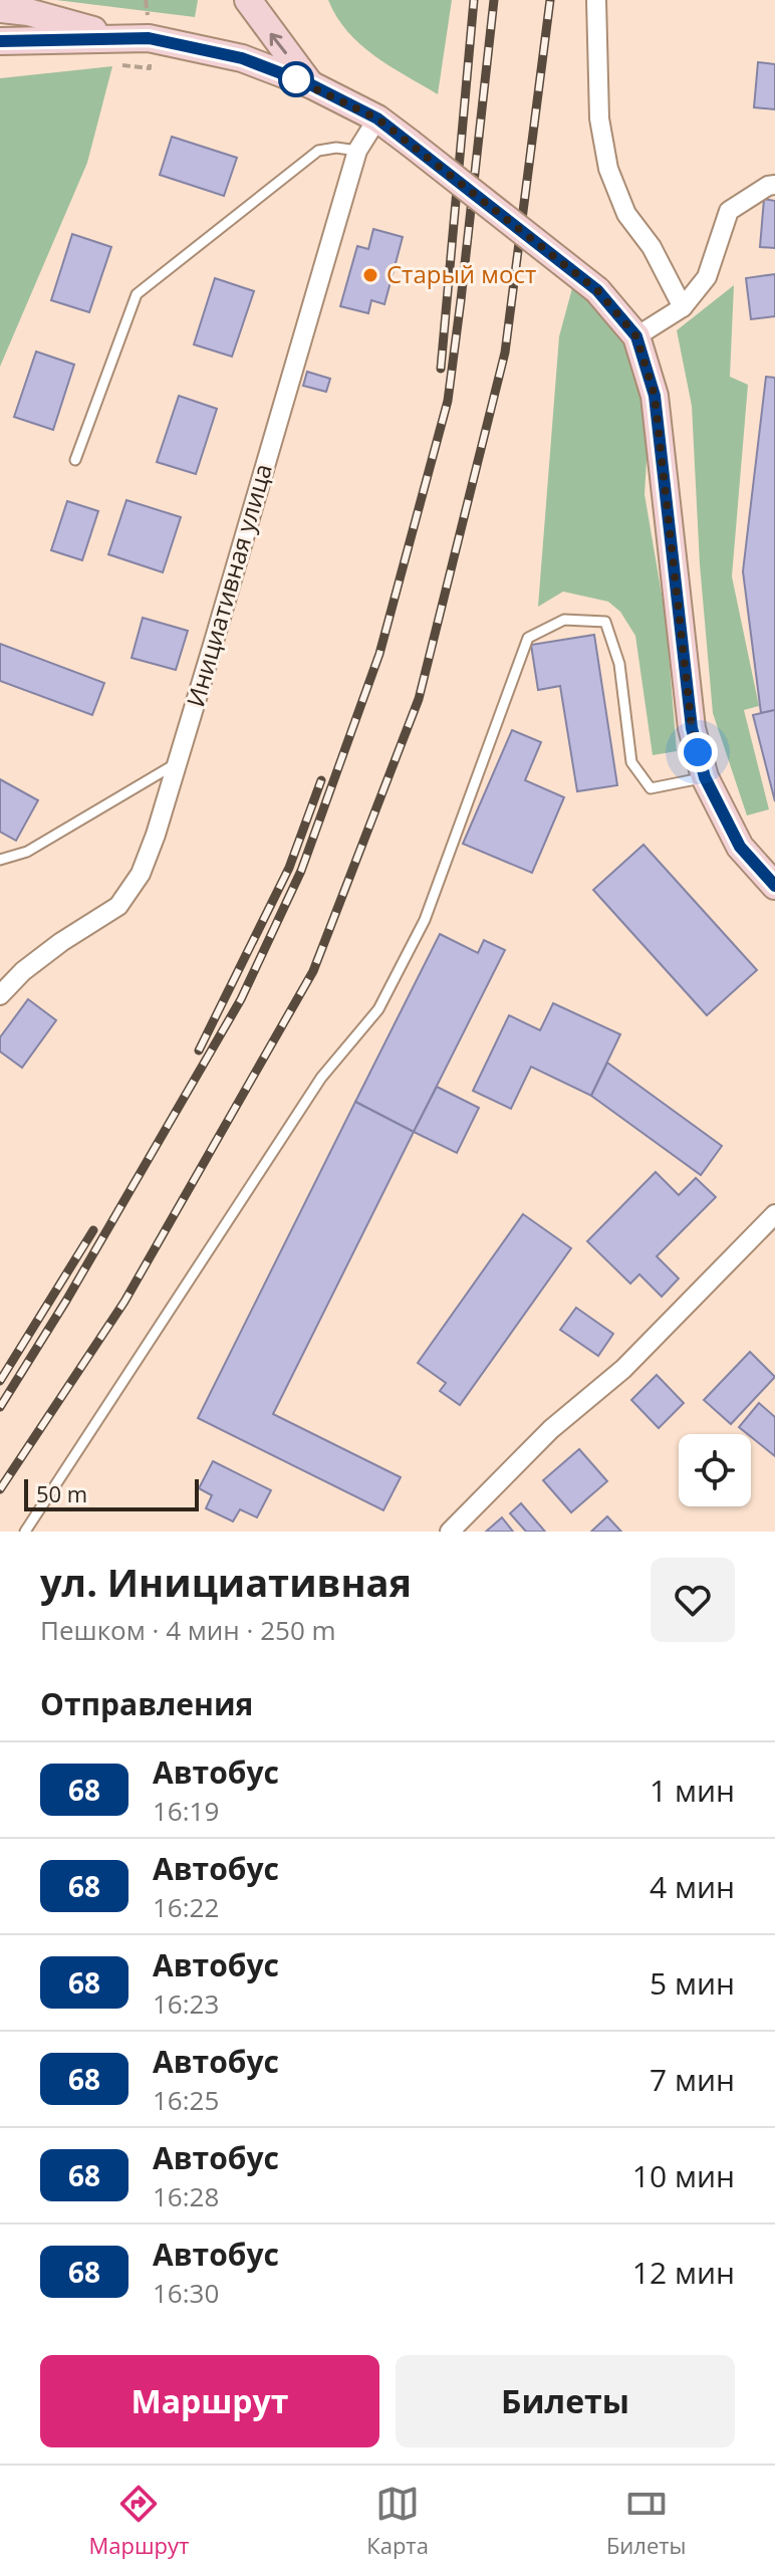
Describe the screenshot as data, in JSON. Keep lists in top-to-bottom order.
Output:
{
  "streets": {
    "street": ["Инициативная улица"]
  },
  "places": ["Старый мост"],
  "lines": ["bus line 68"],
  "scale_bar": "50 m",
  "page": {
    "scale": "50 m",
    "heading": [
      ["ул. Инициативная", "Пешком · 4 мин · 250 m"],
      "Отправления"
    ],
    "list": [
      {
        "mark": "68",
        "name": "Автобус",
        "note": "16:19",
        "value": "1 мин"
      },
      {
        "mark": "68",
        "name": "Автобус",
        "note": "16:22",
        "value": "4 мин"
      },
      {
        "mark": "68",
        "name": "Автобус",
        "note": "16:23",
        "value": "5 мин"
      },
      {
        "mark": "68",
        "name": "Автобус",
        "note": "16:25",
        "value": "7 мин"
      },
      {
        "mark": "68",
        "name": "Автобус",
        "note": "16:28",
        "value": "10 мин"
      },
      {
        "mark": "68",
        "name": "Автобус",
        "note": "16:30",
        "value": "12 мин"
      }
    ],
    "buttons": ["Маршрут", "Билеты"],
    "tabs": ["Маршрут", "Карта", "Билеты"]
  }
}
